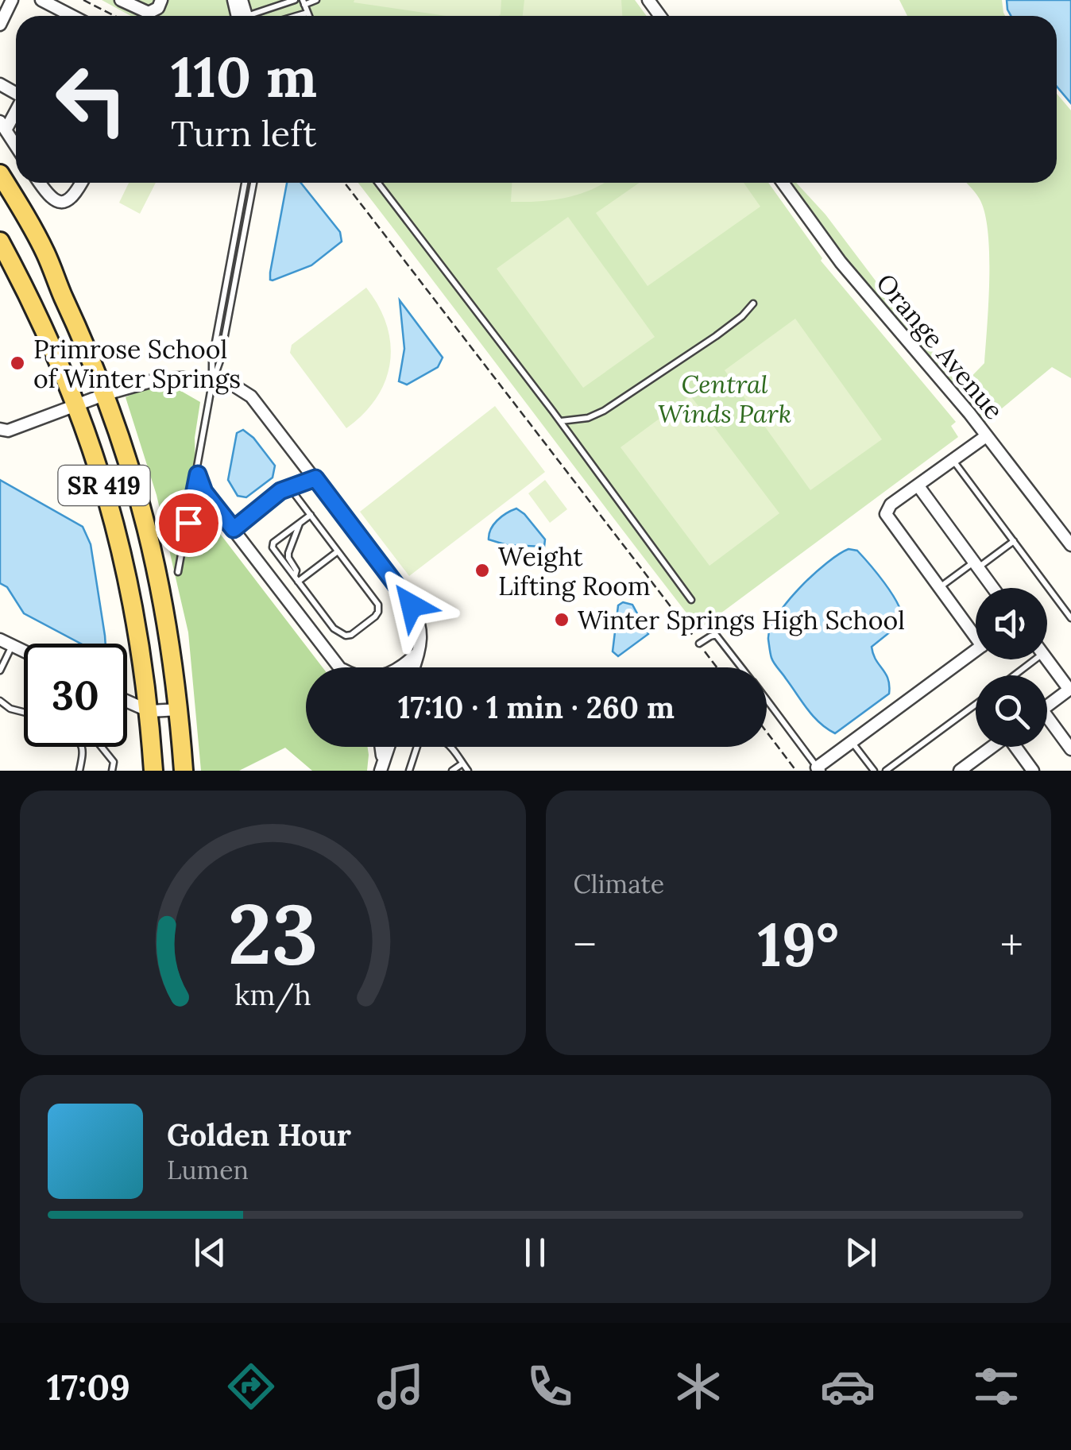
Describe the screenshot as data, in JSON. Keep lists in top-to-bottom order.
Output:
{
  "streets": {
    "main road": ["SR 419"],
    "street": ["Orange Avenue"]
  },
  "parks": ["Central Winds Park"],
  "places": ["Primrose School of Winter Springs", "Weight Lifting Room", "Winter Springs High School"],
  "page": {
    "turn": ["110 m", "Turn left"],
    "limit": "30",
    "trip": "17:10 · 1 min · 260 m",
    "tile": "Climate",
    "heat": ["−", "19°", "+"],
    "song": ["Golden Hour", "Lumen"],
    "tabs": "17:09",
    "gauge": ["23", "km/h"]
  }
}
